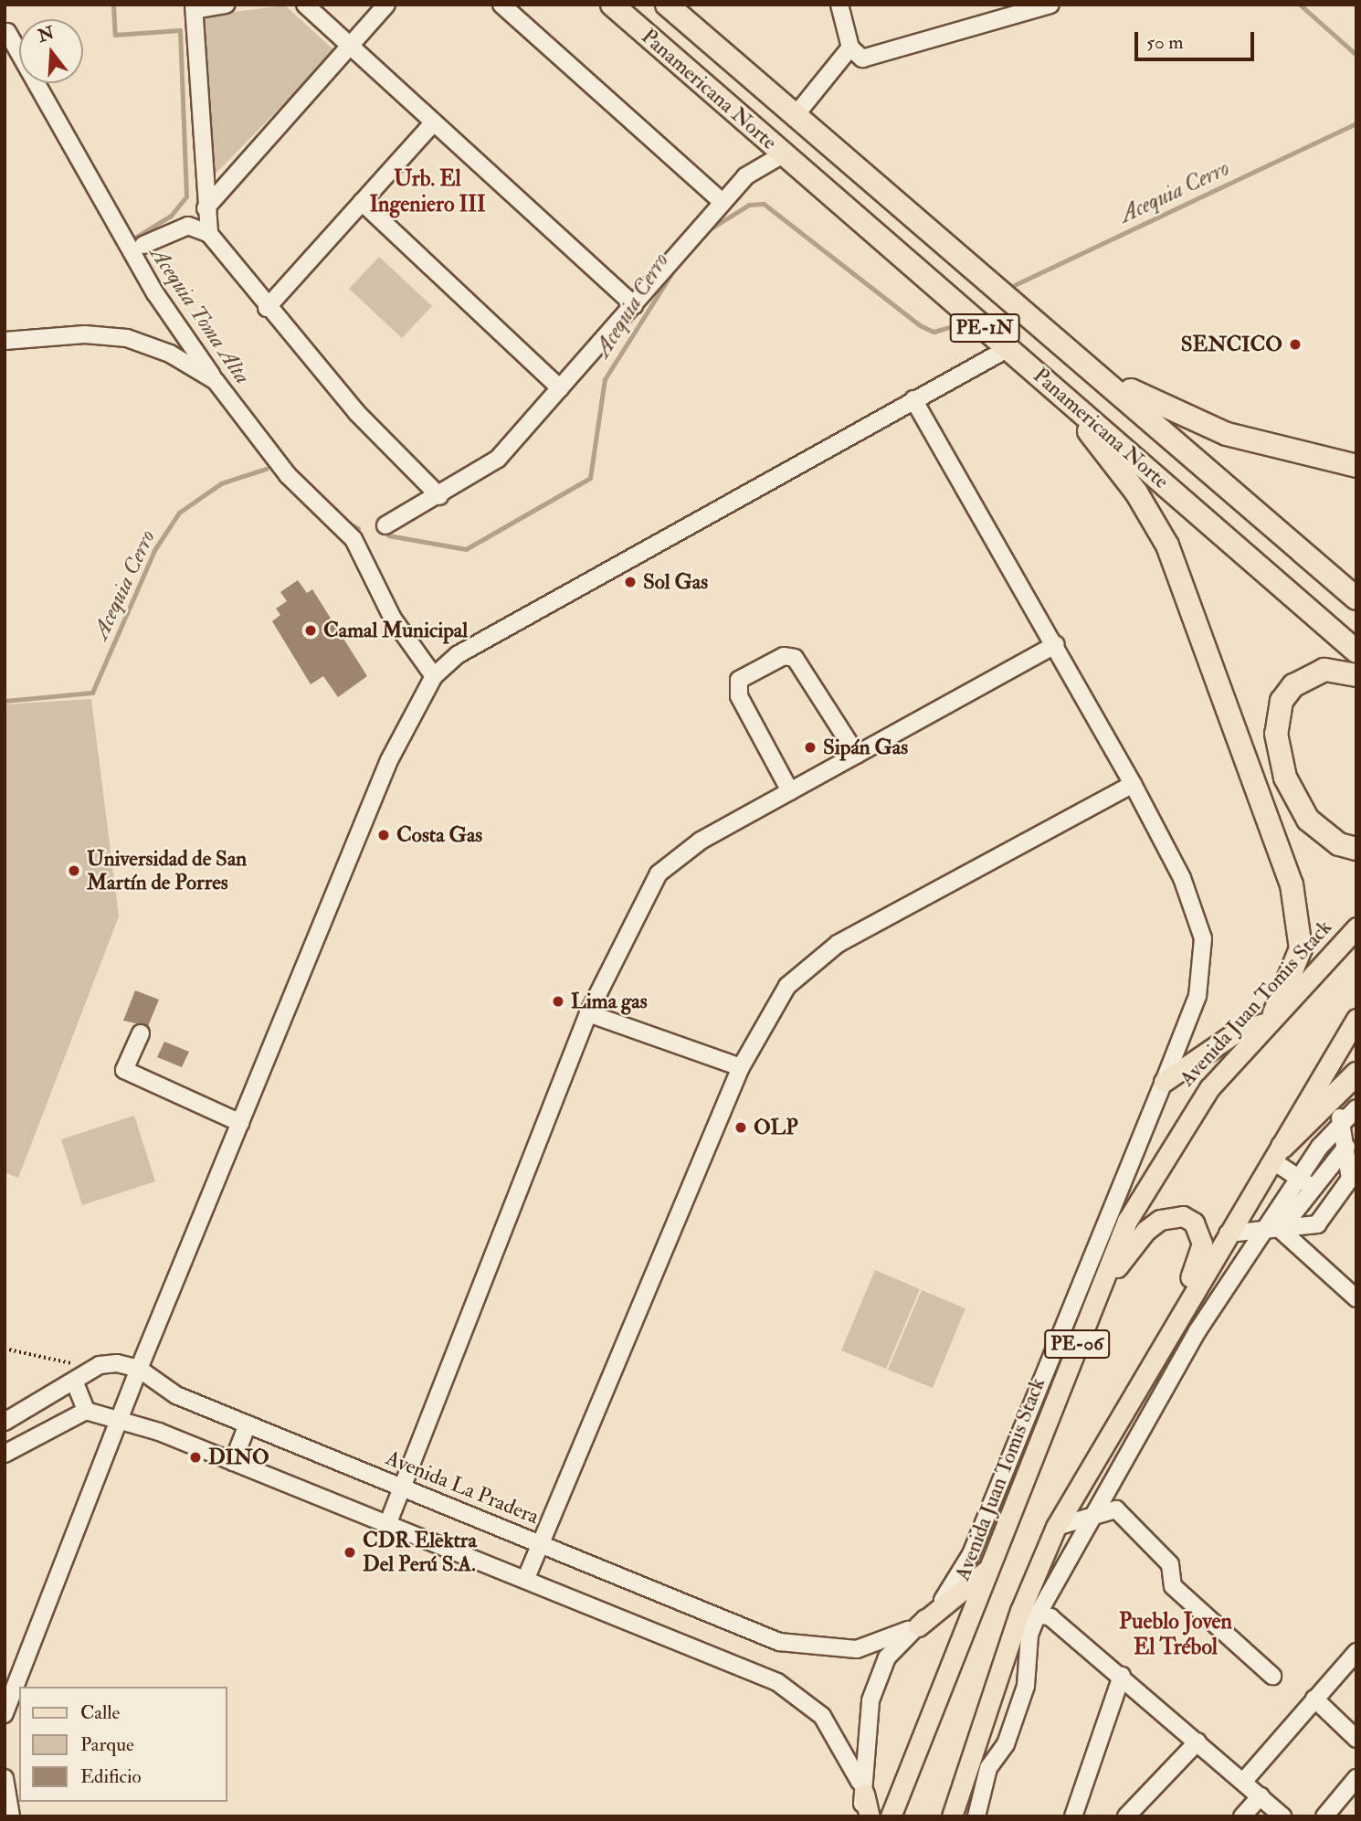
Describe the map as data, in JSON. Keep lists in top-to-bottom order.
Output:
{
  "streets": {
    "highway": ["Panamericana Norte", "PE-1N"],
    "main road": ["Avenida Juan Tomis Stack", "PE-06"],
    "street": ["Avenida La Pradera"]
  },
  "crossings": [
    ["Avenida Juan Tomis Stack", "PE-06"],
    ["Avenida Juan Tomis Stack", "Avenida La Pradera"],
    ["PE-06", "Avenida La Pradera"]
  ],
  "districts": ["Urb. El Ingeniero III", "Pueblo Joven El Trébol"],
  "water": ["Acequia Cerro", "Acequia Toma Alta"],
  "places": [
    "SENCICO",
    "Sol Gas",
    "Camal Municipal",
    "Sipán Gas",
    "Costa Gas",
    "Universidad de San Martín de Porres",
    "Lima gas",
    "OLP",
    "DINO",
    "CDR Elektra Del Perú S.A."
  ],
  "legend": ["Calle", "Parque", "Edificio"],
  "scale_bar": "50 m",
  "north": "top"
}
